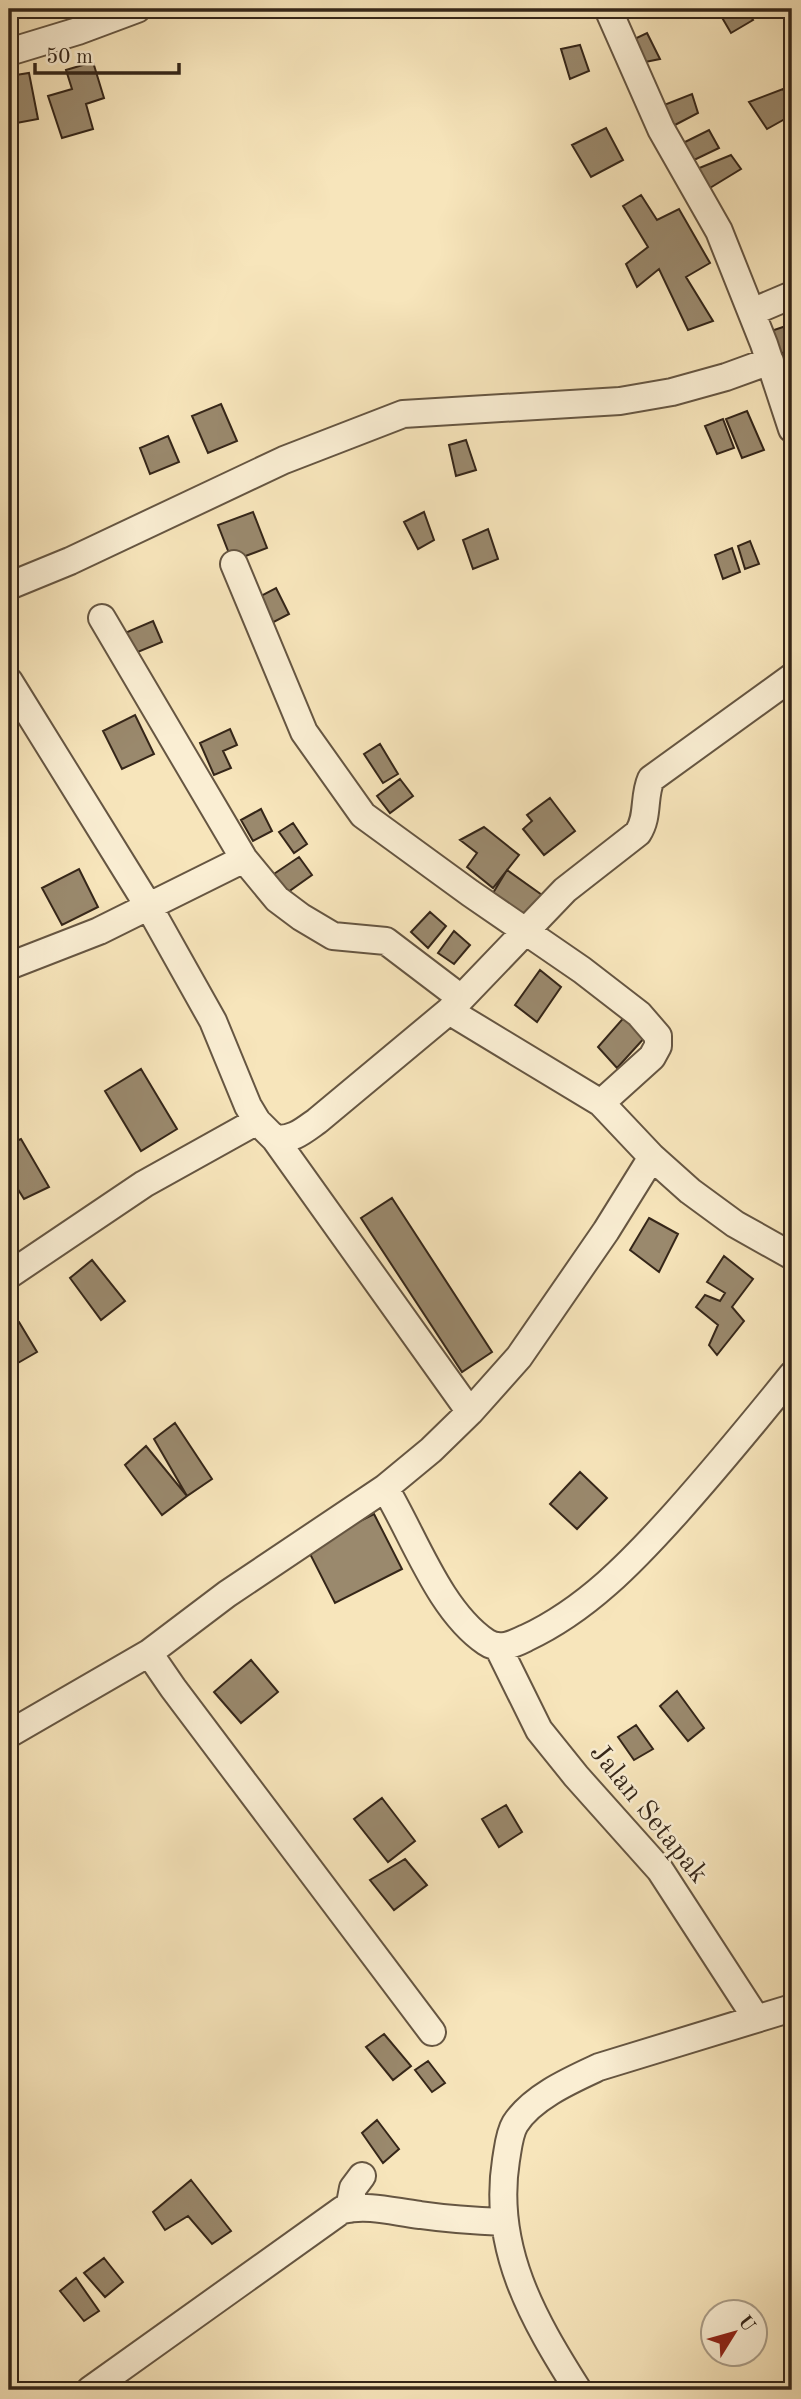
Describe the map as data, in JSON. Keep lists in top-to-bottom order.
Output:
{
  "streets": {
    "street": ["Jalan Setapak"]
  },
  "scale_bar": "50 m",
  "north": "top right"
}
